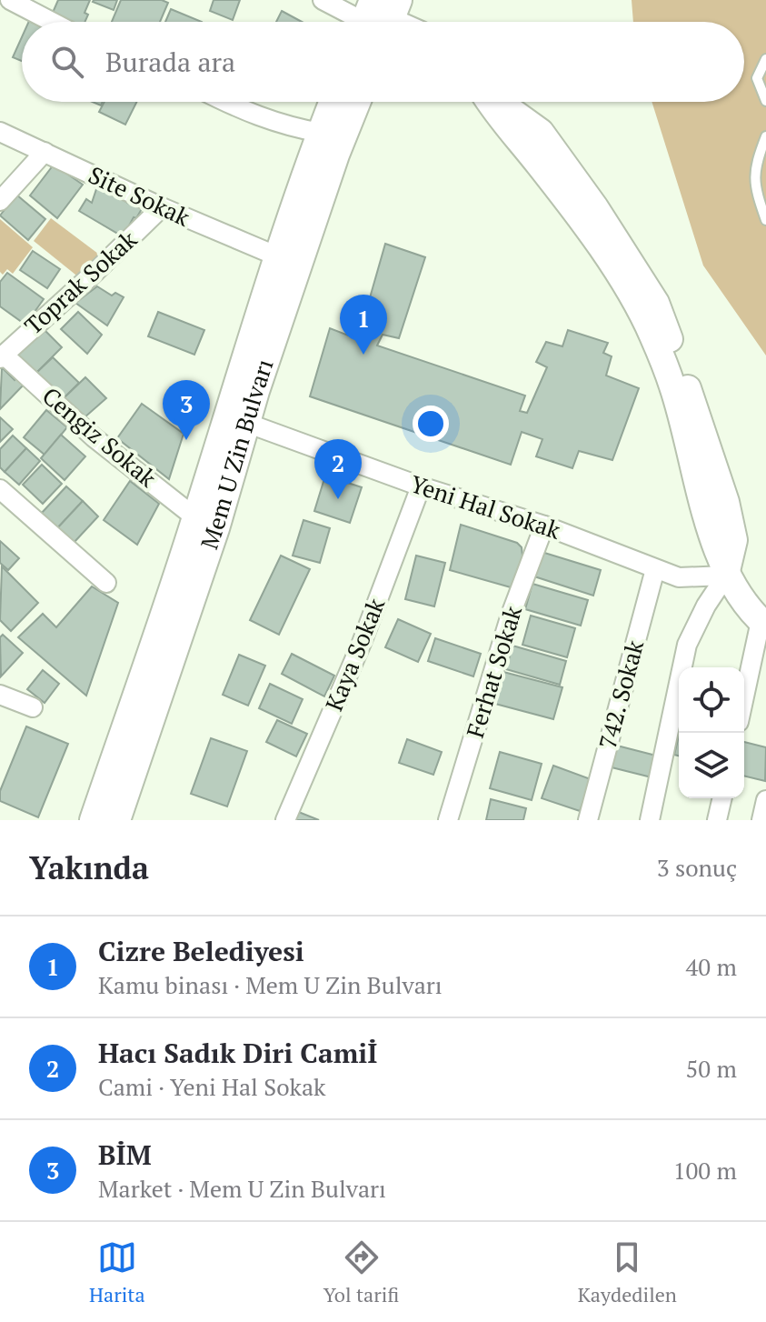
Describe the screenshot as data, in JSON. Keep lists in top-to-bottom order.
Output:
{
  "streets": {
    "main road": ["Mem U Zin Bulvarı"],
    "street": [
      "Site Sokak",
      "Toprak Sokak",
      "Cengiz Sokak",
      "Yeni Hal Sokak",
      "Kaya Sokak",
      "Ferhat Sokak",
      "742. Sokak"
    ]
  },
  "crossings": [
    ["Site Sokak", "Toprak Sokak"],
    ["Site Sokak", "Mem U Zin Bulvarı"],
    ["Toprak Sokak", "Cengiz Sokak"],
    ["Cengiz Sokak", "Mem U Zin Bulvarı"],
    ["Mem U Zin Bulvarı", "Yeni Hal Sokak"],
    ["Yeni Hal Sokak", "Kaya Sokak"],
    ["Yeni Hal Sokak", "Ferhat Sokak"],
    ["Yeni Hal Sokak", "742. Sokak"]
  ],
  "page": {
    "search": "Burada ara",
    "pins": ["1", "3", "2"],
    "heading": ["Yakında", "3 sonuç"],
    "list": [
      {
        "mark": "1",
        "name": "Cizre Belediyesi",
        "note": "Kamu binası · Mem U Zin Bulvarı",
        "value": "40 m"
      },
      {
        "mark": "2",
        "name": "Hacı Sadık Diri Camiİ",
        "note": "Cami · Yeni Hal Sokak",
        "value": "50 m"
      },
      {
        "mark": "3",
        "name": "BİM",
        "note": "Market · Mem U Zin Bulvarı",
        "value": "100 m"
      }
    ],
    "nav": ["Harita", "Yol tarifi", "Kaydedilen"]
  }
}
